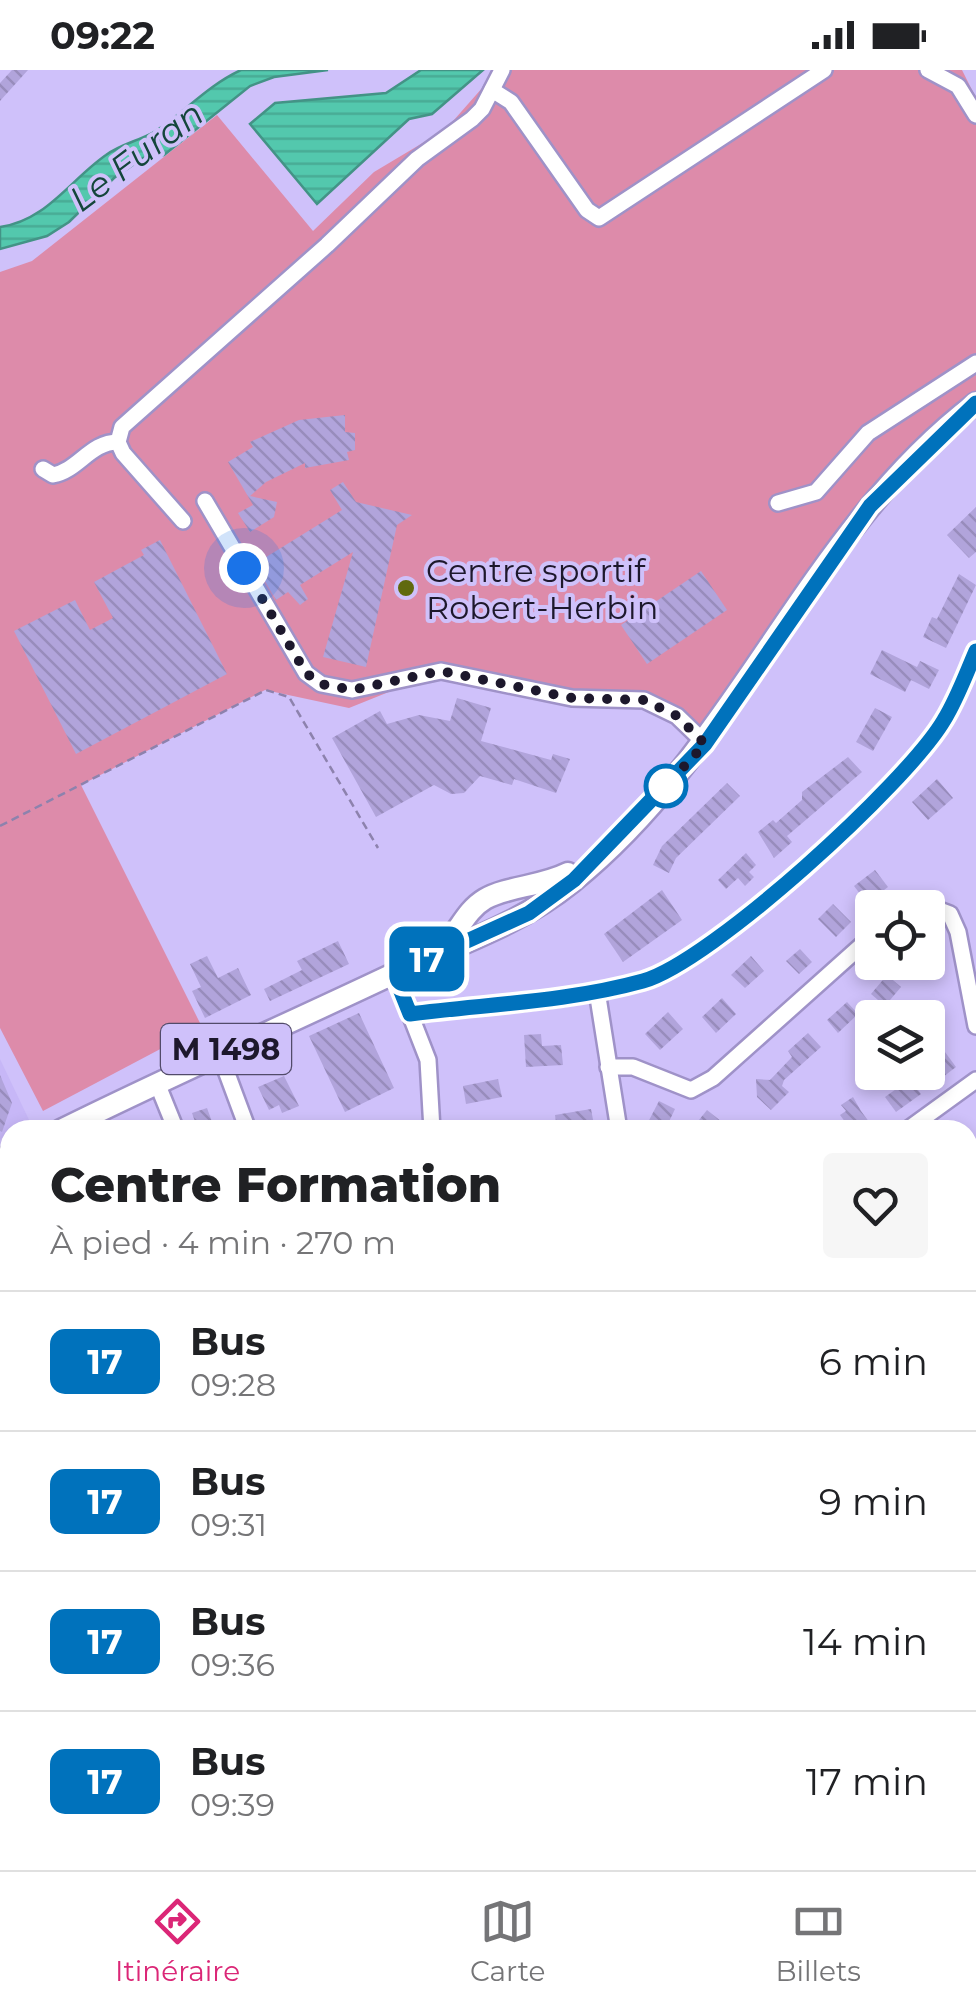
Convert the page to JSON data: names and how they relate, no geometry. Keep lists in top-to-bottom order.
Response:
{
  "streets": {
    "main road": ["M 1498"]
  },
  "water": ["Le Furan"],
  "places": ["Centre sportif Robert-Herbin"],
  "lines": ["bus line 17"],
  "page": {
    "status": "09:22",
    "on_map": "17",
    "heading": ["Centre Formation", "À pied · 4 min · 270 m"],
    "list": [
      {
        "mark": "17",
        "name": "Bus",
        "note": "09:28",
        "value": "6 min"
      },
      {
        "mark": "17",
        "name": "Bus",
        "note": "09:31",
        "value": "9 min"
      },
      {
        "mark": "17",
        "name": "Bus",
        "note": "09:36",
        "value": "14 min"
      },
      {
        "mark": "17",
        "name": "Bus",
        "note": "09:39",
        "value": "17 min"
      }
    ],
    "tabs": ["Itinéraire", "Carte", "Billets"]
  }
}
